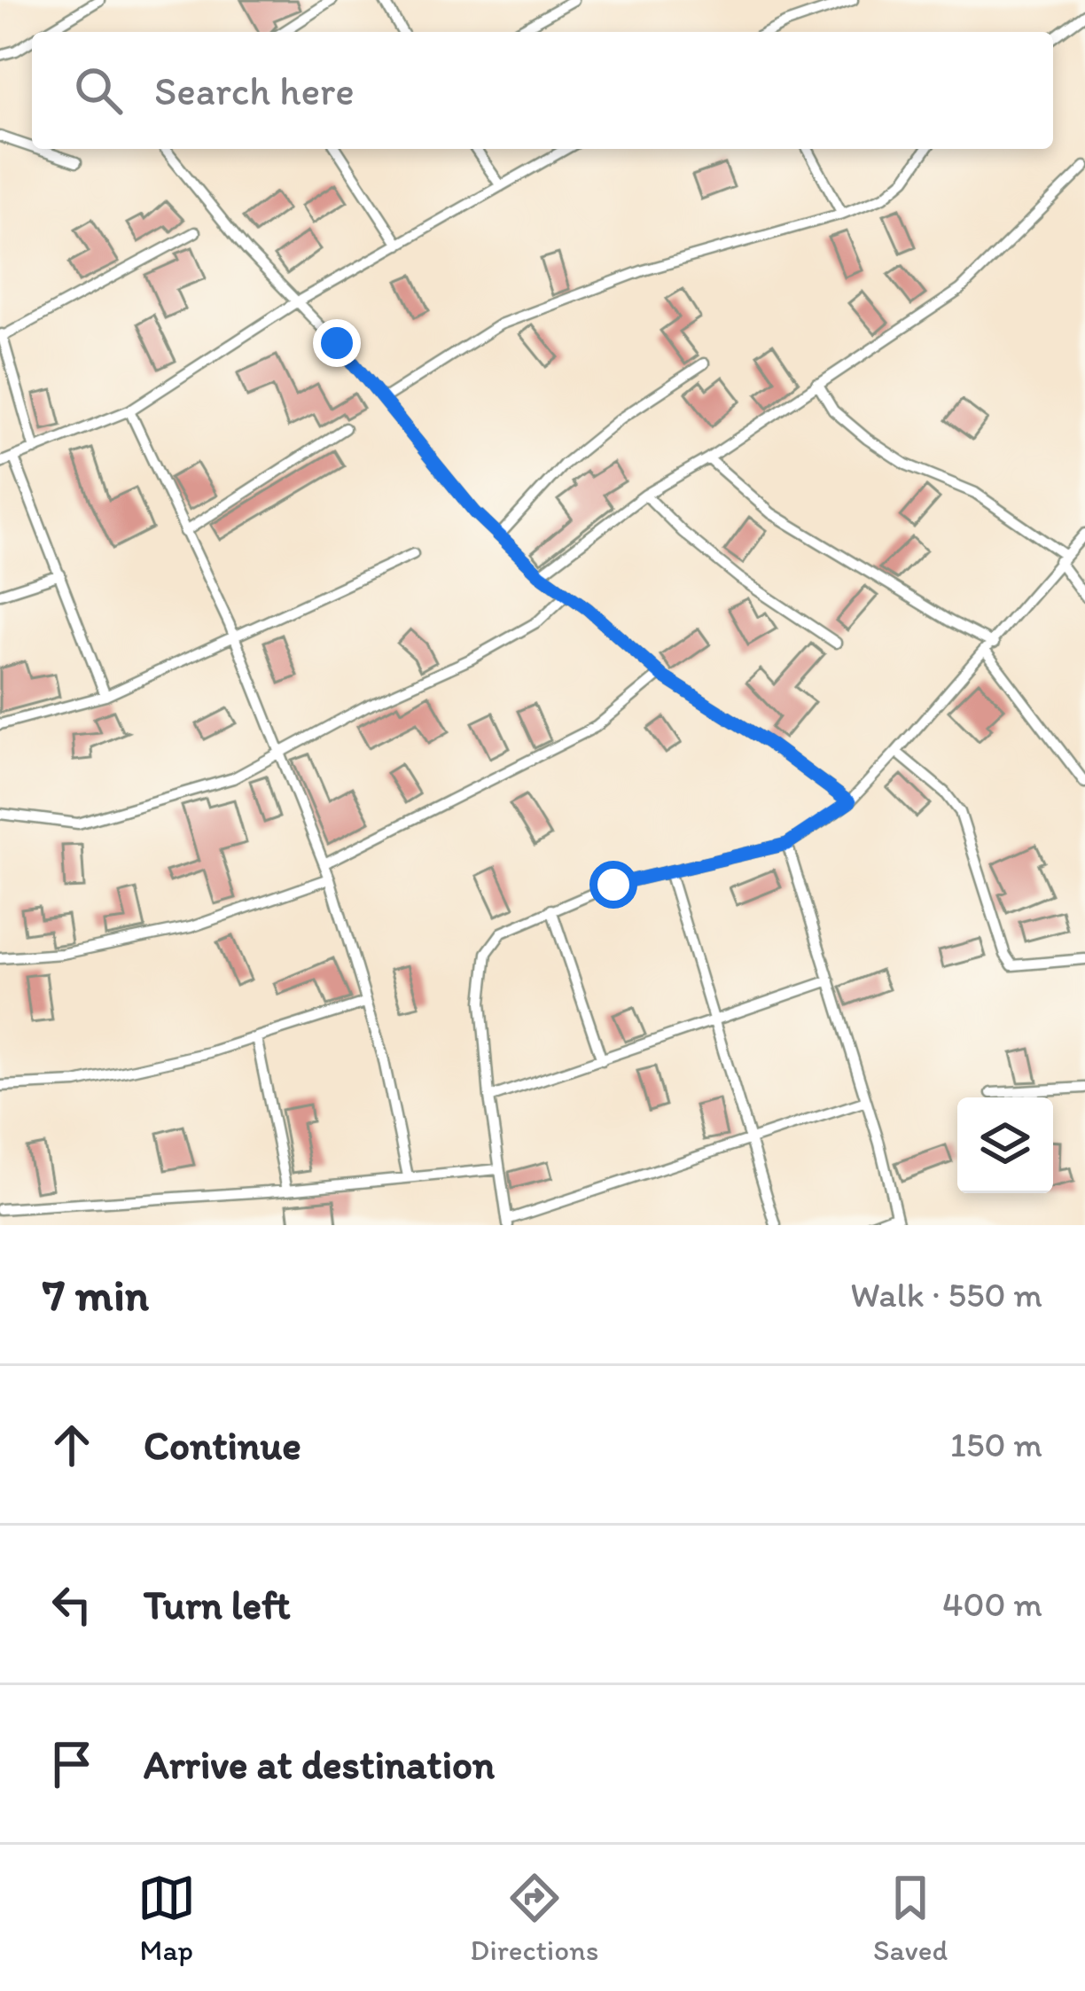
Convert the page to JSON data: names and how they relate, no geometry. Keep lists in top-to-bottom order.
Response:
{
  "page": {
    "search": "Search here",
    "heading": ["7 min", "Walk · 550 m"],
    "list": [
      ["Continue", "150 m"],
      ["Turn left", "400 m"],
      "Arrive at destination"
    ],
    "nav": ["Map", "Directions", "Saved"]
  }
}
